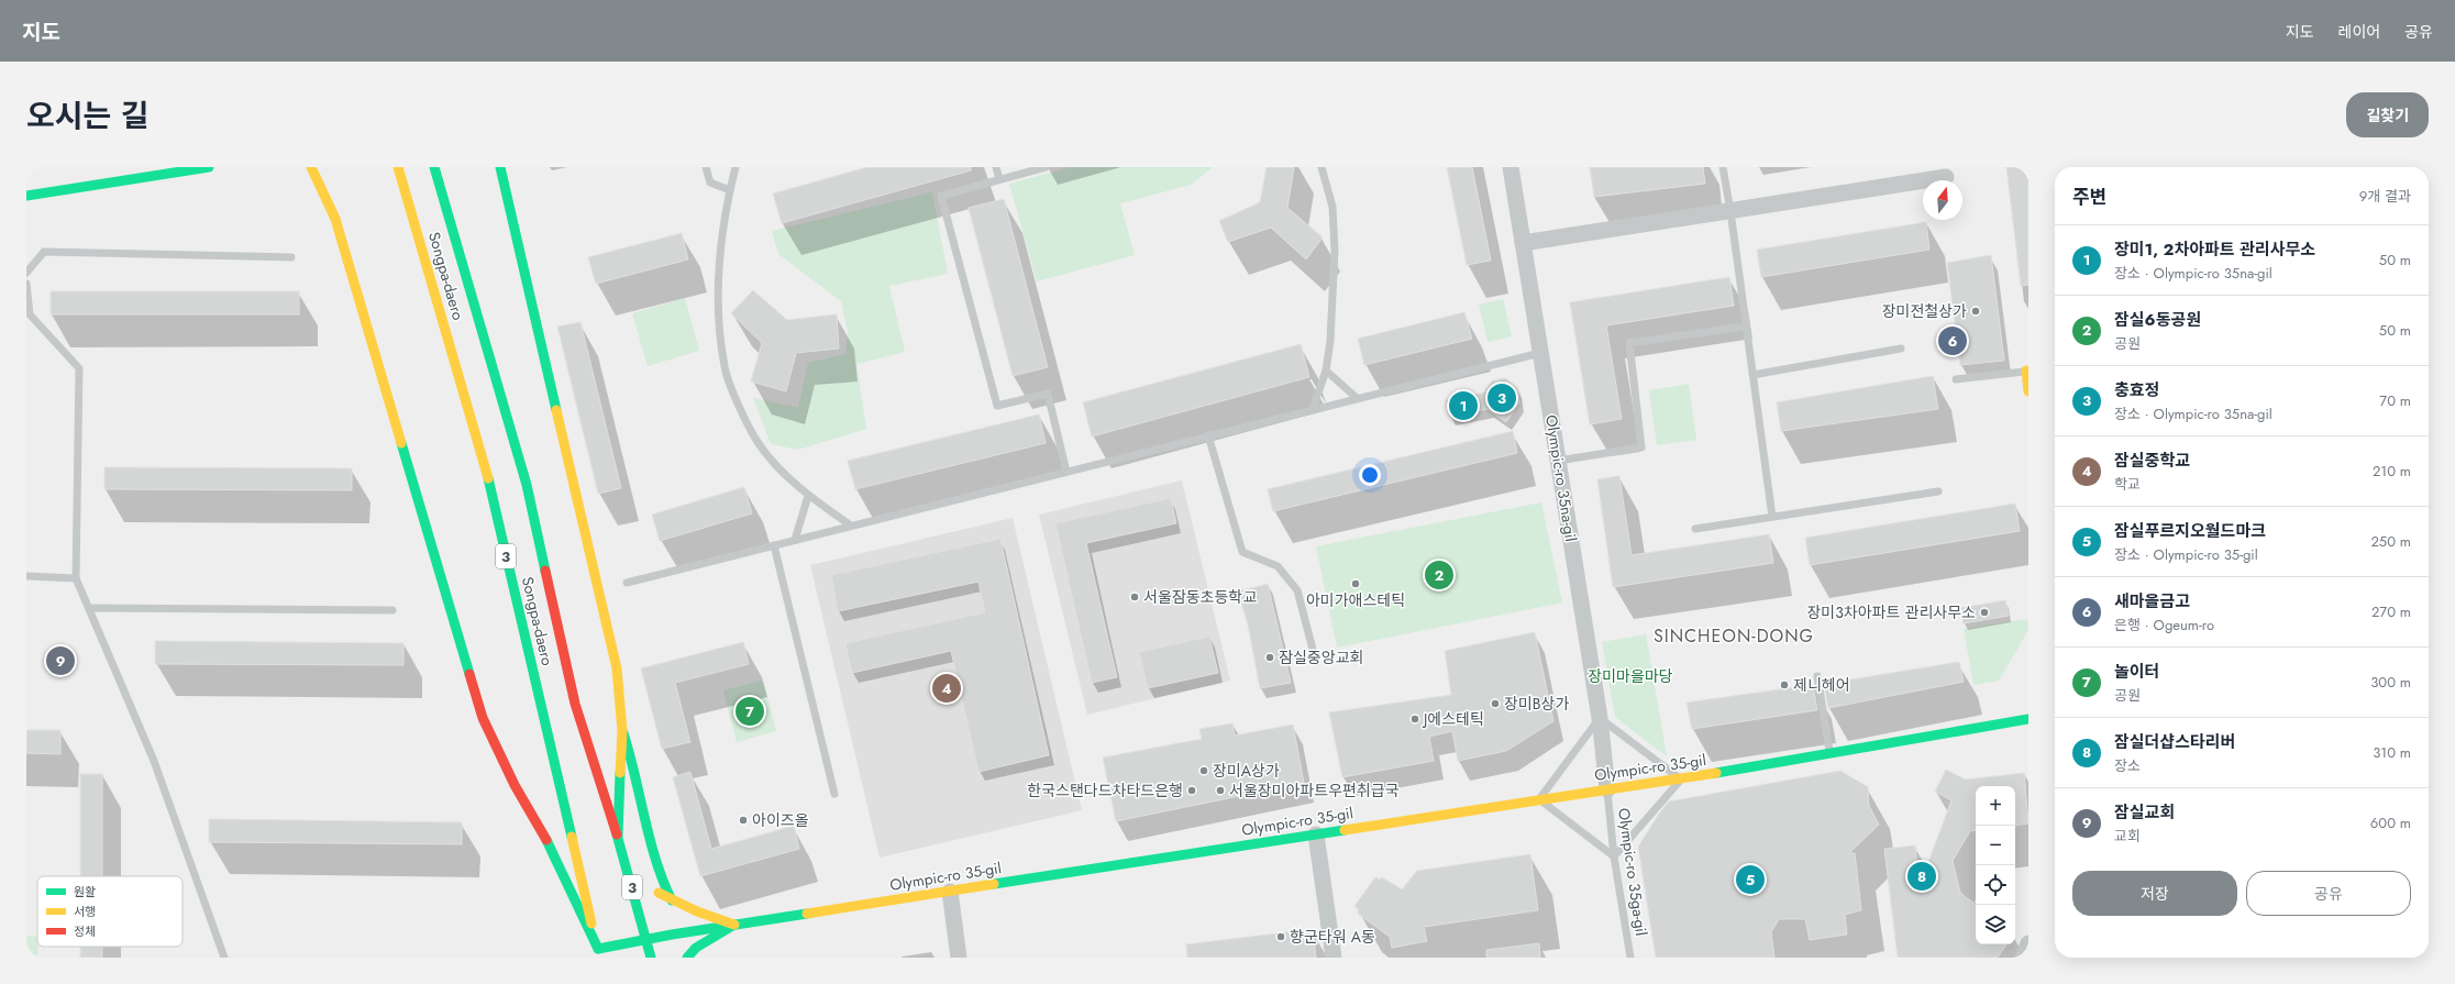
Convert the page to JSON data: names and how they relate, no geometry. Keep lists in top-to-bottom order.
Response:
{
  "streets": {
    "main road": ["Songpa-daero", "3", "Olympic-ro 35-gil"],
    "street": ["Olympic-ro 35na-gil"],
    "lane": ["Olympic-ro 35ga-gil"]
  },
  "crossings": [
    ["Songpa-daero", "3"],
    ["Songpa-daero", "Olympic-ro 35-gil"],
    ["Olympic-ro 35na-gil", "Olympic-ro 35-gil"],
    ["Olympic-ro 35na-gil", "Olympic-ro 35ga-gil"],
    ["3", "Olympic-ro 35-gil"],
    ["Olympic-ro 35-gil", "Olympic-ro 35ga-gil"]
  ],
  "districts": ["SINCHEON-DONG"],
  "parks": ["장미마을마당"],
  "places": [
    "장미전철상가",
    "아미가애스테틱",
    "서울잠동초등학교",
    "장미3차아파트 관리사무소",
    "잠실중앙교회",
    "제니헤어",
    "장미B상가",
    "J에스테틱",
    "장미A상가",
    "한국스탠다드차타드은행",
    "서울장미아파트우편취급국",
    "아이즈올",
    "향군타워 A동"
  ],
  "legend": ["원활", "서행", "정체"],
  "north": "top",
  "page": {
    "header": "지도",
    "nav": ["지도", "레이어", "공유"],
    "title": "오시는 길",
    "buttons": [
      "길찾기",
      ["저장", "공유"]
    ],
    "heading": ["주변", "9개 결과"],
    "list": [
      {
        "mark": "1",
        "name": "장미1, 2차아파트 관리사무소",
        "note": "장소 · Olympic-ro 35na-gil",
        "value": "50 m"
      },
      {
        "mark": "2",
        "name": "잠실6동공원",
        "note": "공원",
        "value": "50 m"
      },
      {
        "mark": "3",
        "name": "충효정",
        "note": "장소 · Olympic-ro 35na-gil",
        "value": "70 m"
      },
      {
        "mark": "4",
        "name": "잠실중학교",
        "note": "학교",
        "value": "210 m"
      },
      {
        "mark": "5",
        "name": "잠실푸르지오월드마크",
        "note": "장소 · Olympic-ro 35-gil",
        "value": "250 m"
      },
      {
        "mark": "6",
        "name": "새마을금고",
        "note": "은행 · Ogeum-ro",
        "value": "270 m"
      },
      {
        "mark": "7",
        "name": "놀이터",
        "note": "공원",
        "value": "300 m"
      },
      {
        "mark": "8",
        "name": "잠실더샵스타리버",
        "note": "장소",
        "value": "310 m"
      },
      {
        "mark": "9",
        "name": "잠실교회",
        "note": "교회",
        "value": "600 m"
      }
    ],
    "pins": [
      "6",
      "3",
      "1",
      "2",
      "9",
      "4",
      "7",
      "8",
      "5"
    ],
    "map_buttons": ["+", "−"]
  }
}
